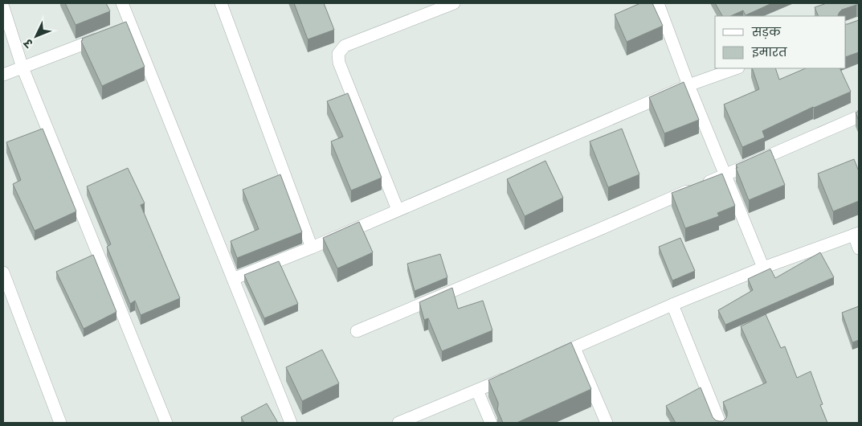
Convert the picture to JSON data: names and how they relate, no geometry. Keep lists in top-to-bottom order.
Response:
{
  "legend": ["सड़क", "इमारत"],
  "north": "bottom left"
}
